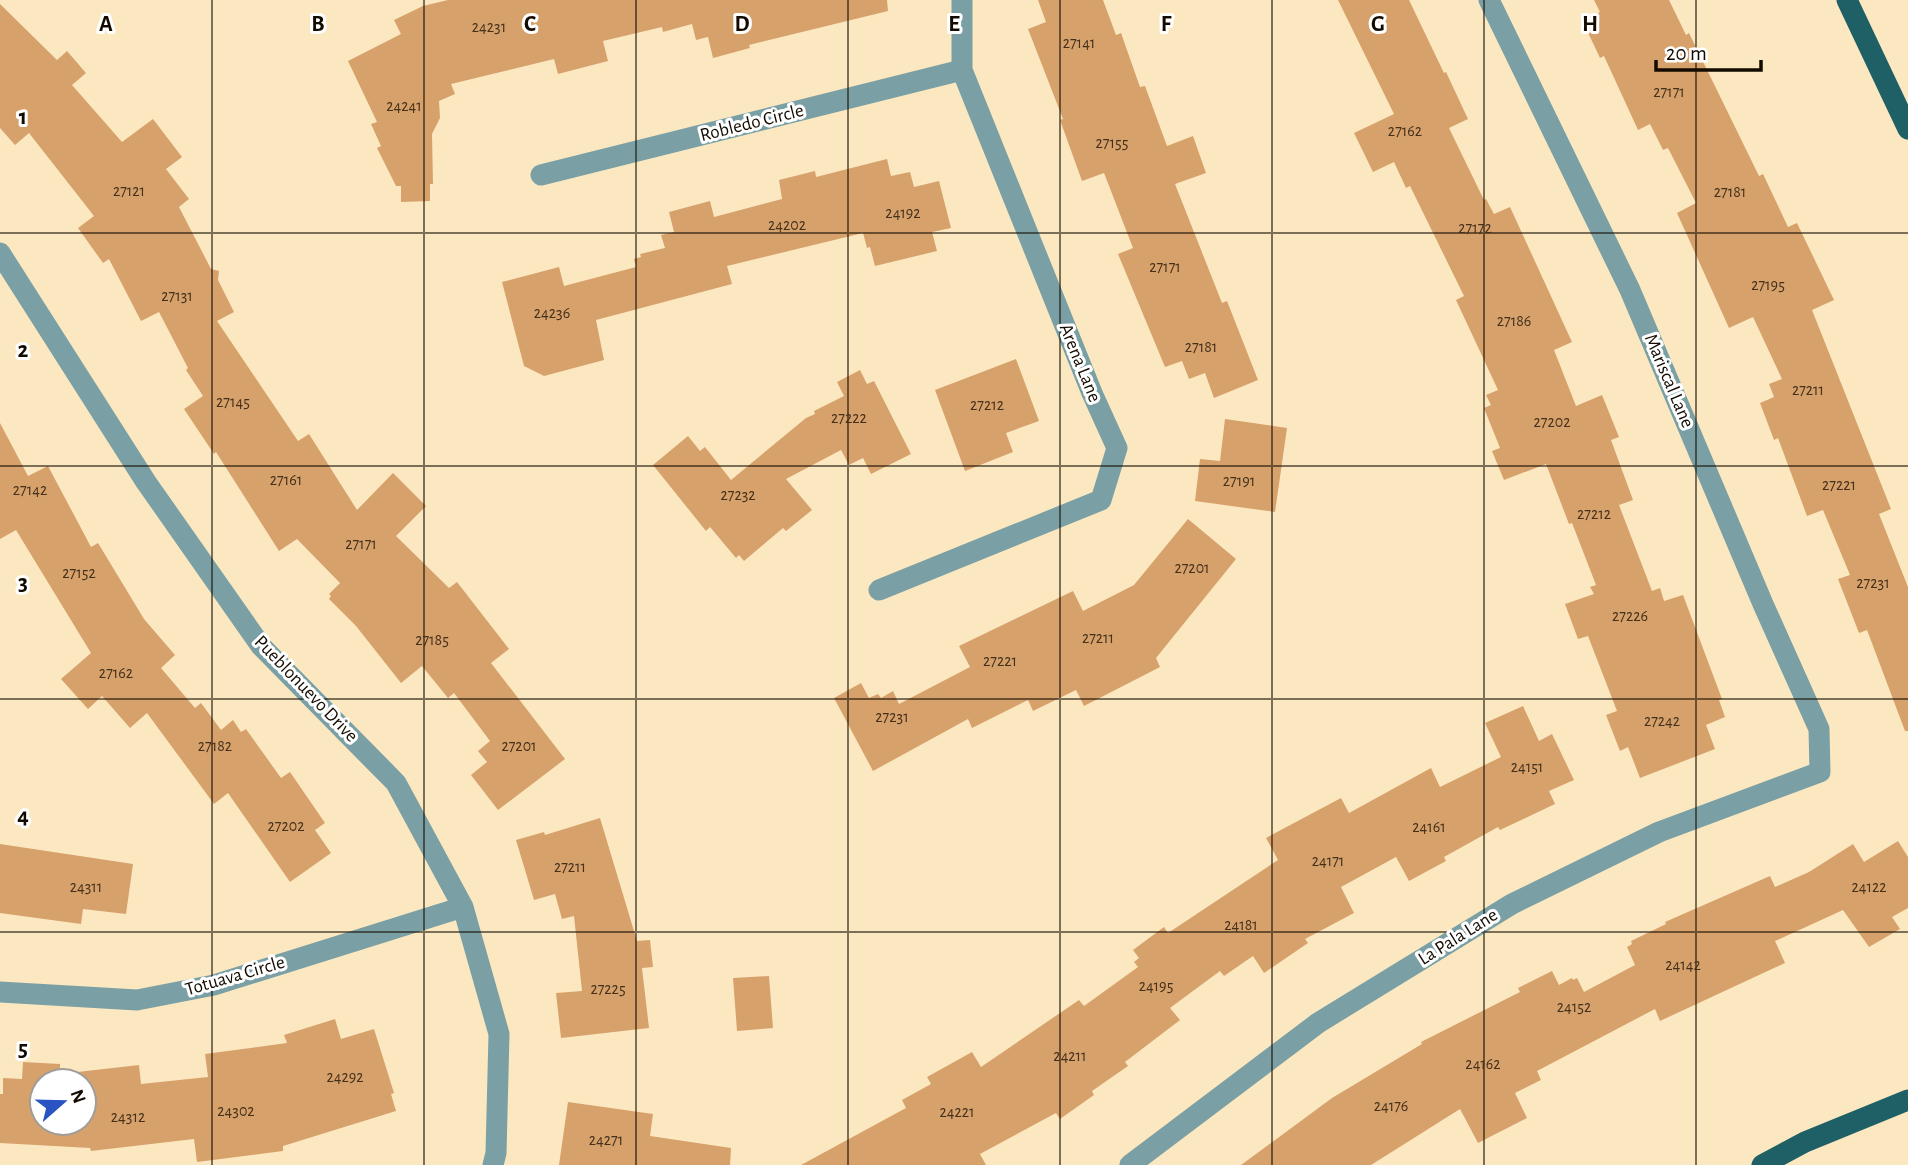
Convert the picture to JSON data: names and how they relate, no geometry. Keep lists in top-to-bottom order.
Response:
{
  "streets": {
    "street": [
      "Robledo Circle",
      "Arena Lane",
      "Mariscal Lane",
      "Pueblonuevo Drive",
      "La Pala Lane",
      "Totuava Circle"
    ]
  },
  "crossings": [
    ["Robledo Circle", "Arena Lane"],
    ["Mariscal Lane", "La Pala Lane"],
    ["Pueblonuevo Drive", "Totuava Circle"]
  ],
  "house_numbers": [
    "24231",
    "27141",
    "27171",
    "24241",
    "27162",
    "27155",
    "27121",
    "27181",
    "24192",
    "24202",
    "27172",
    "27171",
    "27195",
    "27131",
    "24236",
    "27186",
    "27181",
    "27211",
    "27145",
    "27212",
    "27222",
    "27202",
    "27161",
    "27191",
    "27221",
    "27142",
    "27232",
    "27212",
    "27171",
    "27201",
    "27152",
    "27231",
    "27226",
    "27211",
    "27185",
    "27221",
    "27162",
    "27231",
    "27242",
    "27182",
    "27201",
    "24151",
    "27202",
    "24161",
    "24171",
    "27211",
    "24311",
    "24122",
    "24181",
    "24142",
    "24195",
    "27225",
    "24152",
    "24211",
    "24162",
    "24292",
    "24176",
    "24302",
    "24221",
    "24312",
    "24271"
  ],
  "scale_bar": "20 m",
  "north": "right",
  "grid": {
    "columns": [
      "A",
      "B",
      "C",
      "D",
      "E",
      "F",
      "G",
      "H"
    ],
    "rows": [
      "1",
      "2",
      "3",
      "4",
      "5"
    ]
  }
}
